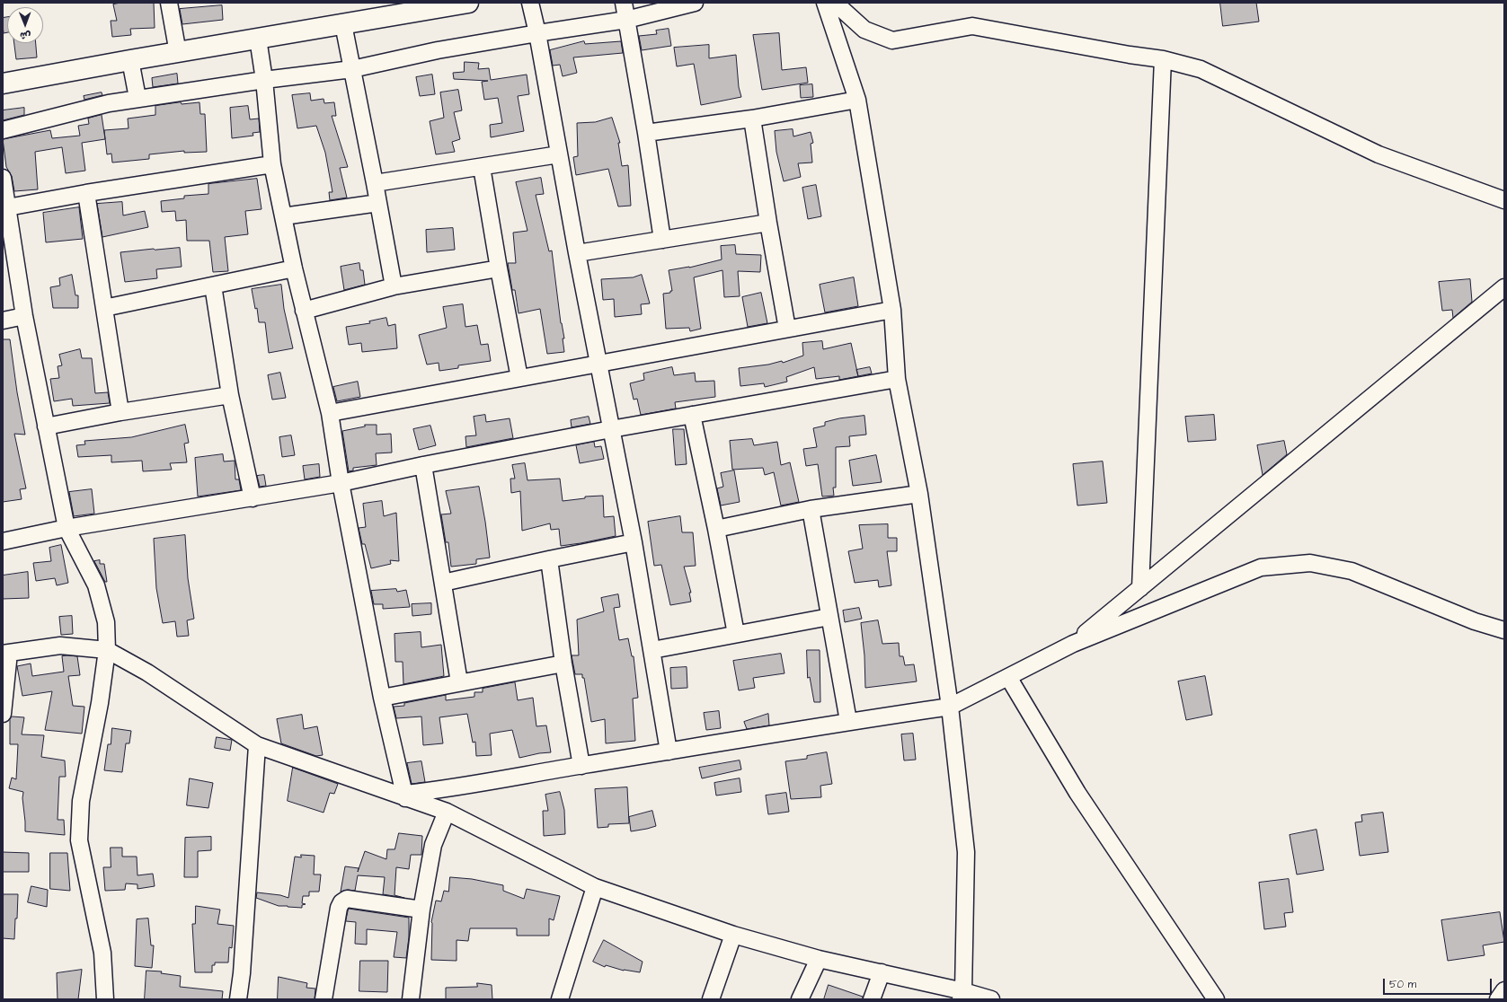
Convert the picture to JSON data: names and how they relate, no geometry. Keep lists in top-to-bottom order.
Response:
{
  "scale_bar": "50 m",
  "north": "bottom"
}
